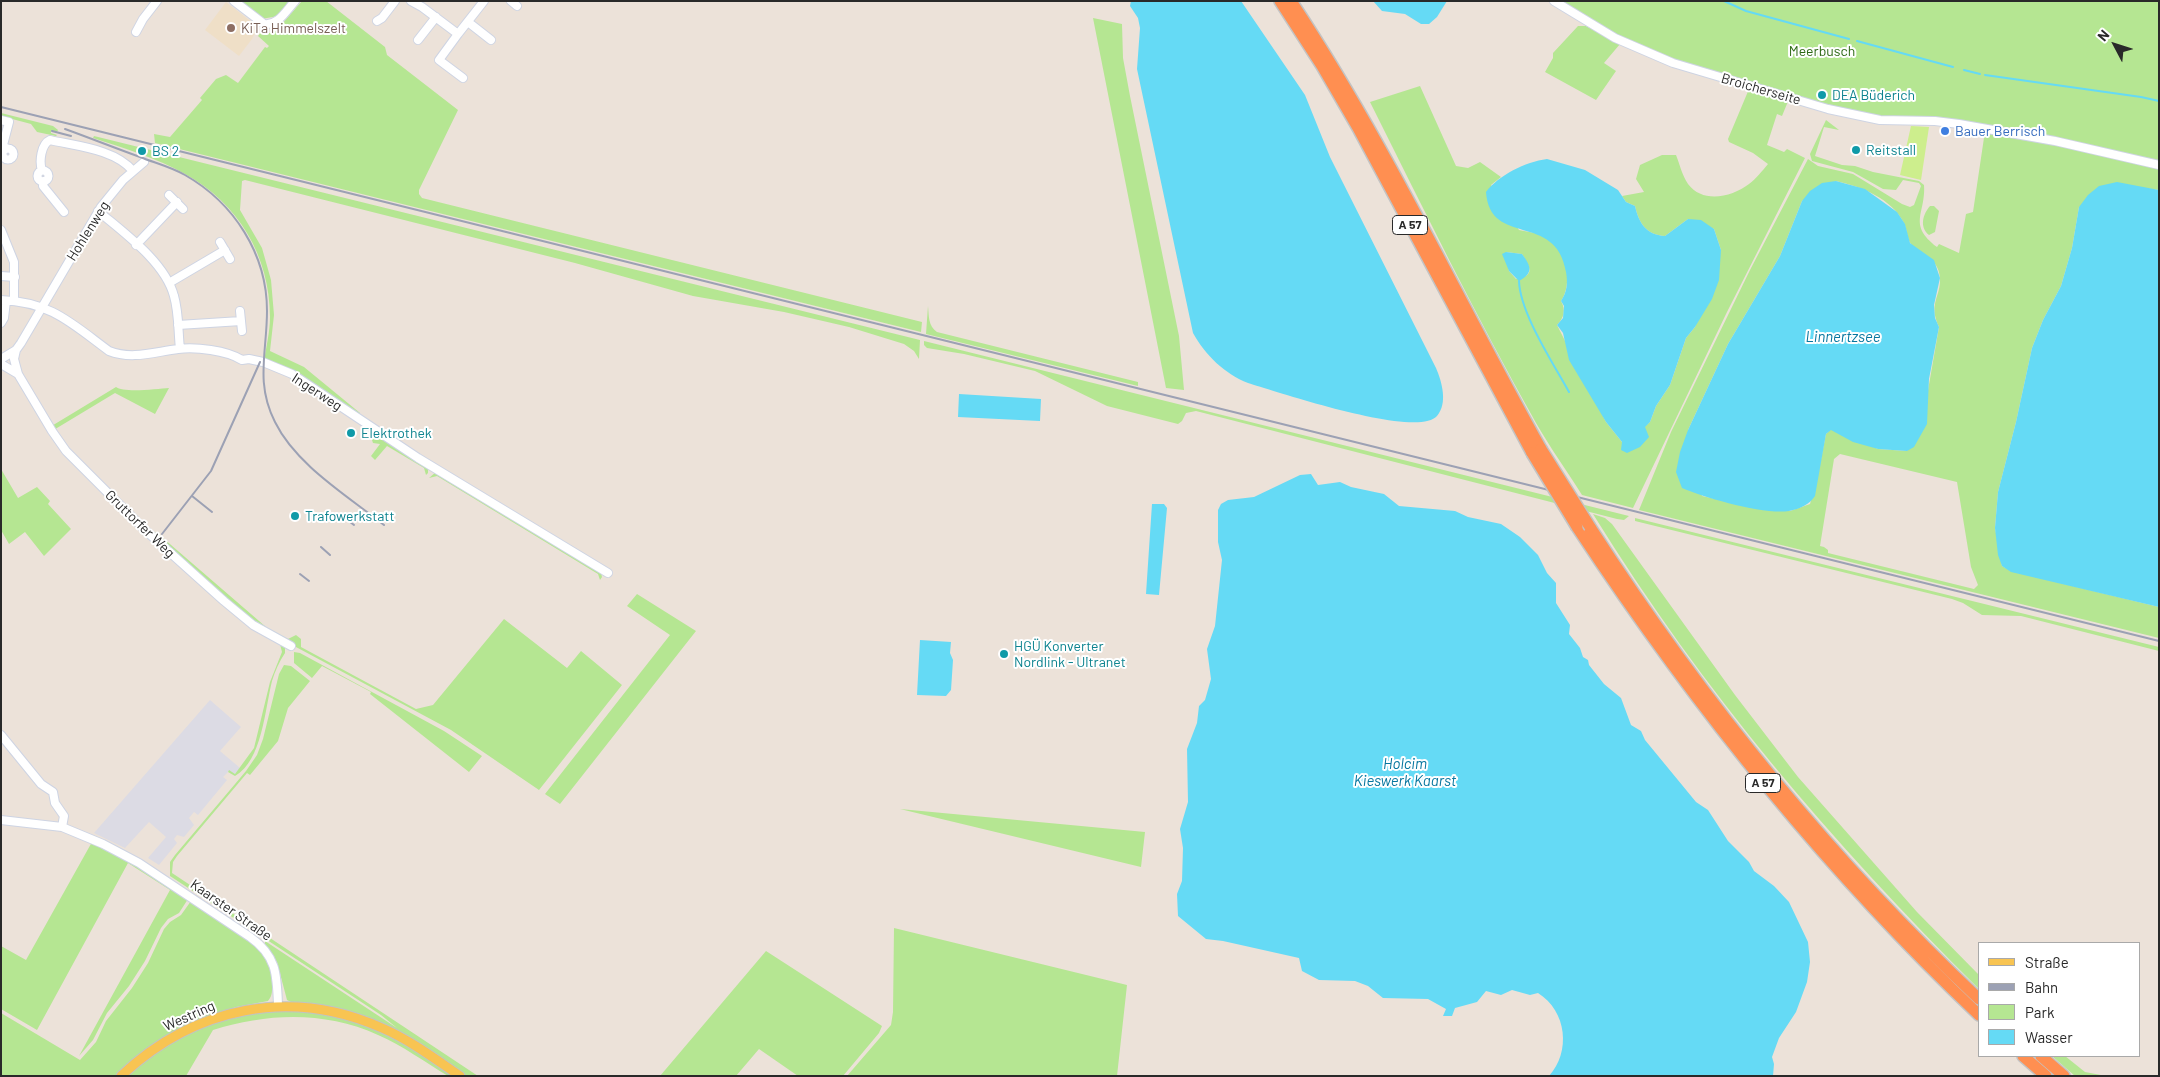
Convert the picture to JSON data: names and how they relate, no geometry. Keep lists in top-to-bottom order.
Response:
{
  "streets": {
    "highway": ["A 57"],
    "main road": ["Westring"],
    "street": [
      "Broicherseite",
      "Hohlenweg",
      "Ingerweg",
      "Gruttorfer Weg",
      "Kaarster Straße"
    ]
  },
  "crossings": [
    ["Hohlenweg", "Ingerweg"],
    ["Hohlenweg", "Gruttorfer Weg"],
    ["Kaarster Straße", "Westring"]
  ],
  "water": ["Linnertzsee", "Holcim Kieswerk Kaarst"],
  "parks": ["Meerbusch"],
  "places": [
    "KiTa Himmelszelt",
    "DEA Büderich",
    "Bauer Berrisch",
    "Reitstall",
    "BS 2",
    "Elektrothek",
    "Trafowerkstatt",
    "HGÜ Konverter Nordlink - Ultranet"
  ],
  "legend": [
    "Straße",
    "Bahn",
    "Park",
    "Wasser"
  ],
  "north": "top left"
}
